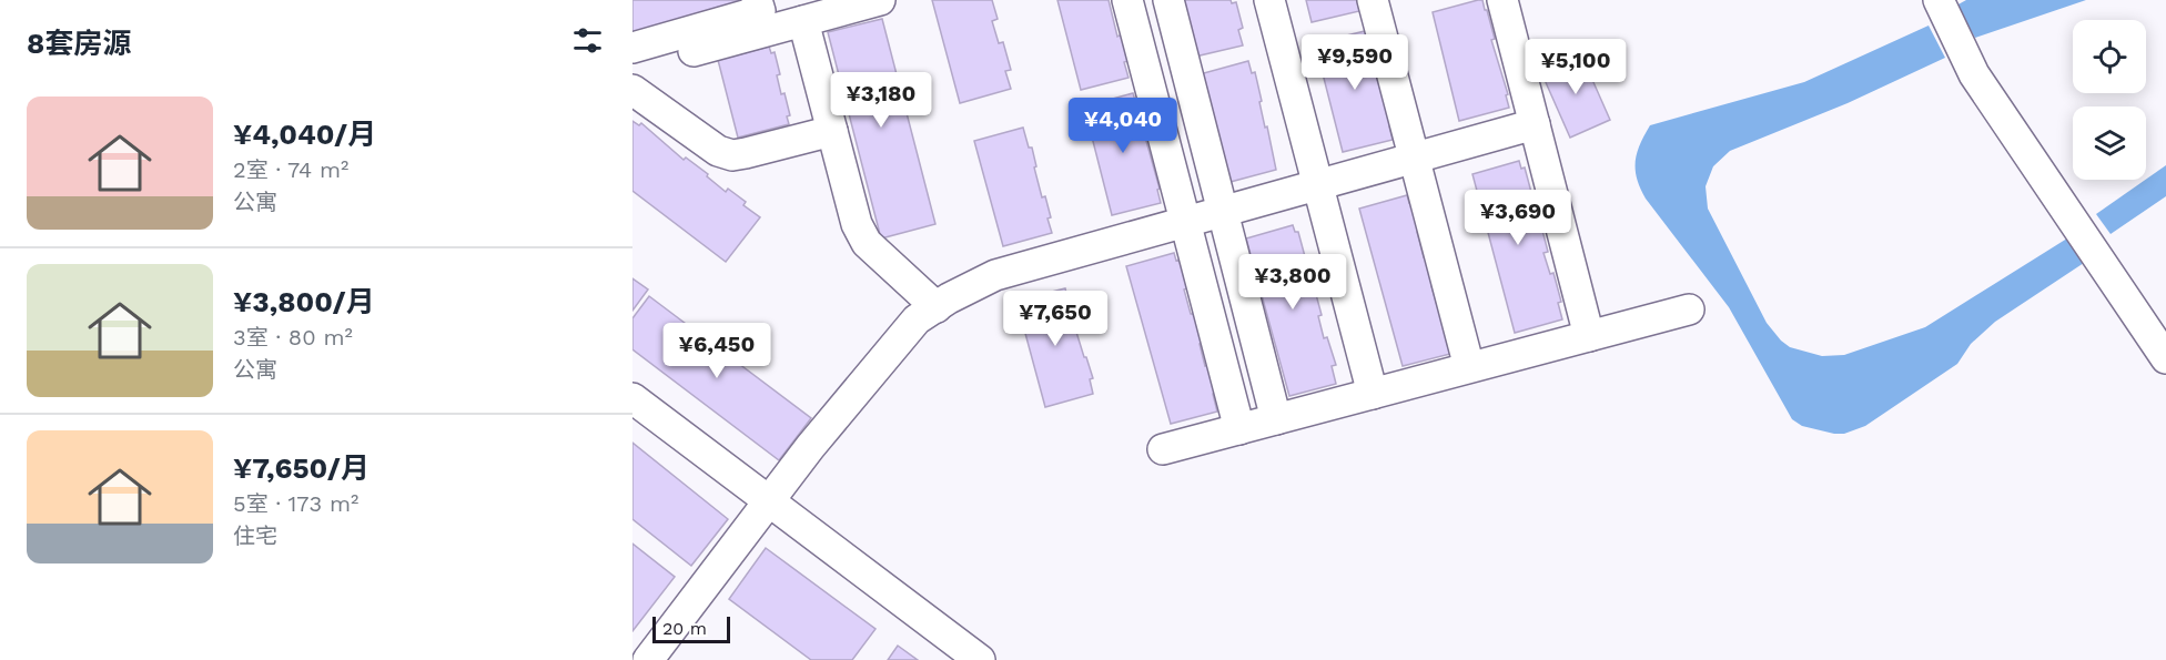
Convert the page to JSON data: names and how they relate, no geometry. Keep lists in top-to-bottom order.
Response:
{
  "scale_bar": "20 m",
  "page": {
    "heading": "8套房源",
    "price": [
      "¥9,590",
      "¥5,100",
      "¥3,180",
      "¥4,040",
      "¥3,690",
      "¥3,800",
      "¥7,650",
      "¥6,450"
    ],
    "list": [
      {
        "name": "¥4,040/月",
        "note": "2室 · 74 m² · 公寓"
      },
      {
        "name": "¥3,800/月",
        "note": "3室 · 80 m² · 公寓"
      },
      {
        "name": "¥7,650/月",
        "note": "5室 · 173 m² · 住宅"
      }
    ],
    "scale": "20 m"
  }
}
